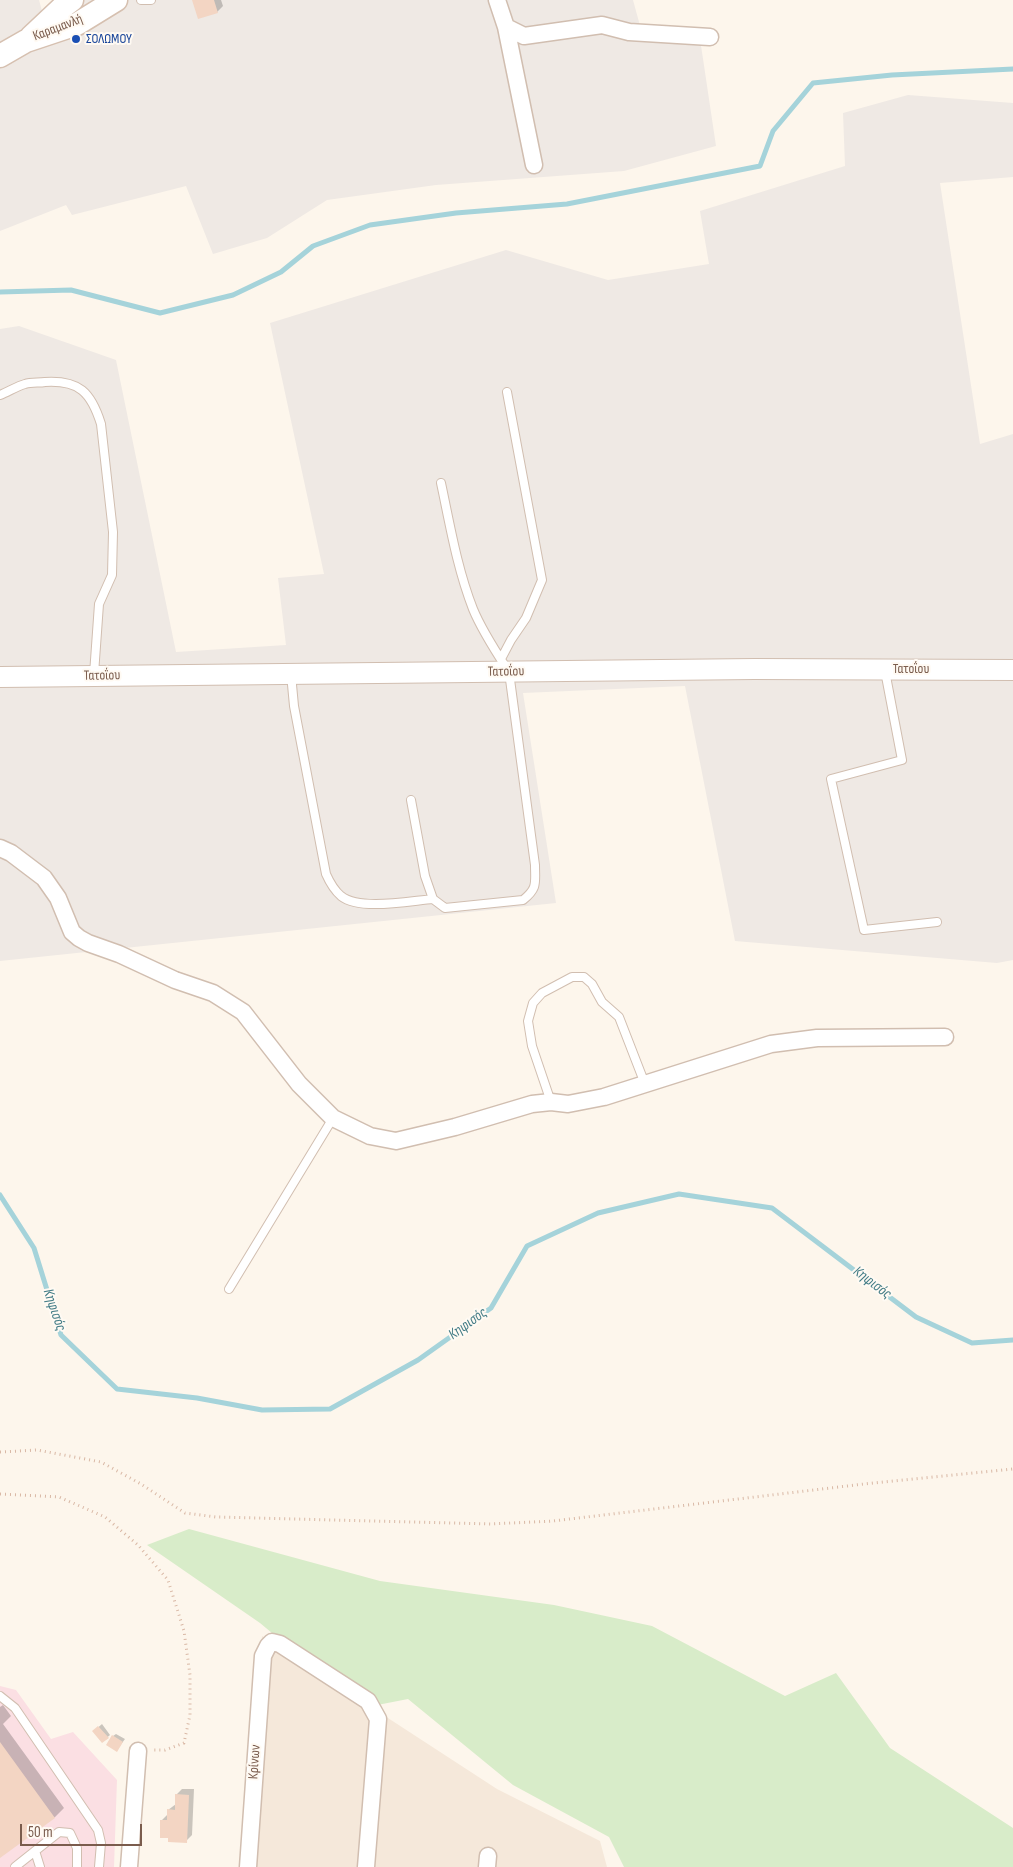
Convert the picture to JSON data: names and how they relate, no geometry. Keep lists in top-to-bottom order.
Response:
{
  "streets": {
    "main road": ["Καραμανλή"],
    "street": ["Τατοΐου", "Κρίνων"]
  },
  "water": ["Κηφισός"],
  "places": ["ΣΟΛΩΜΟΥ"],
  "scale_bar": "50 m"
}
